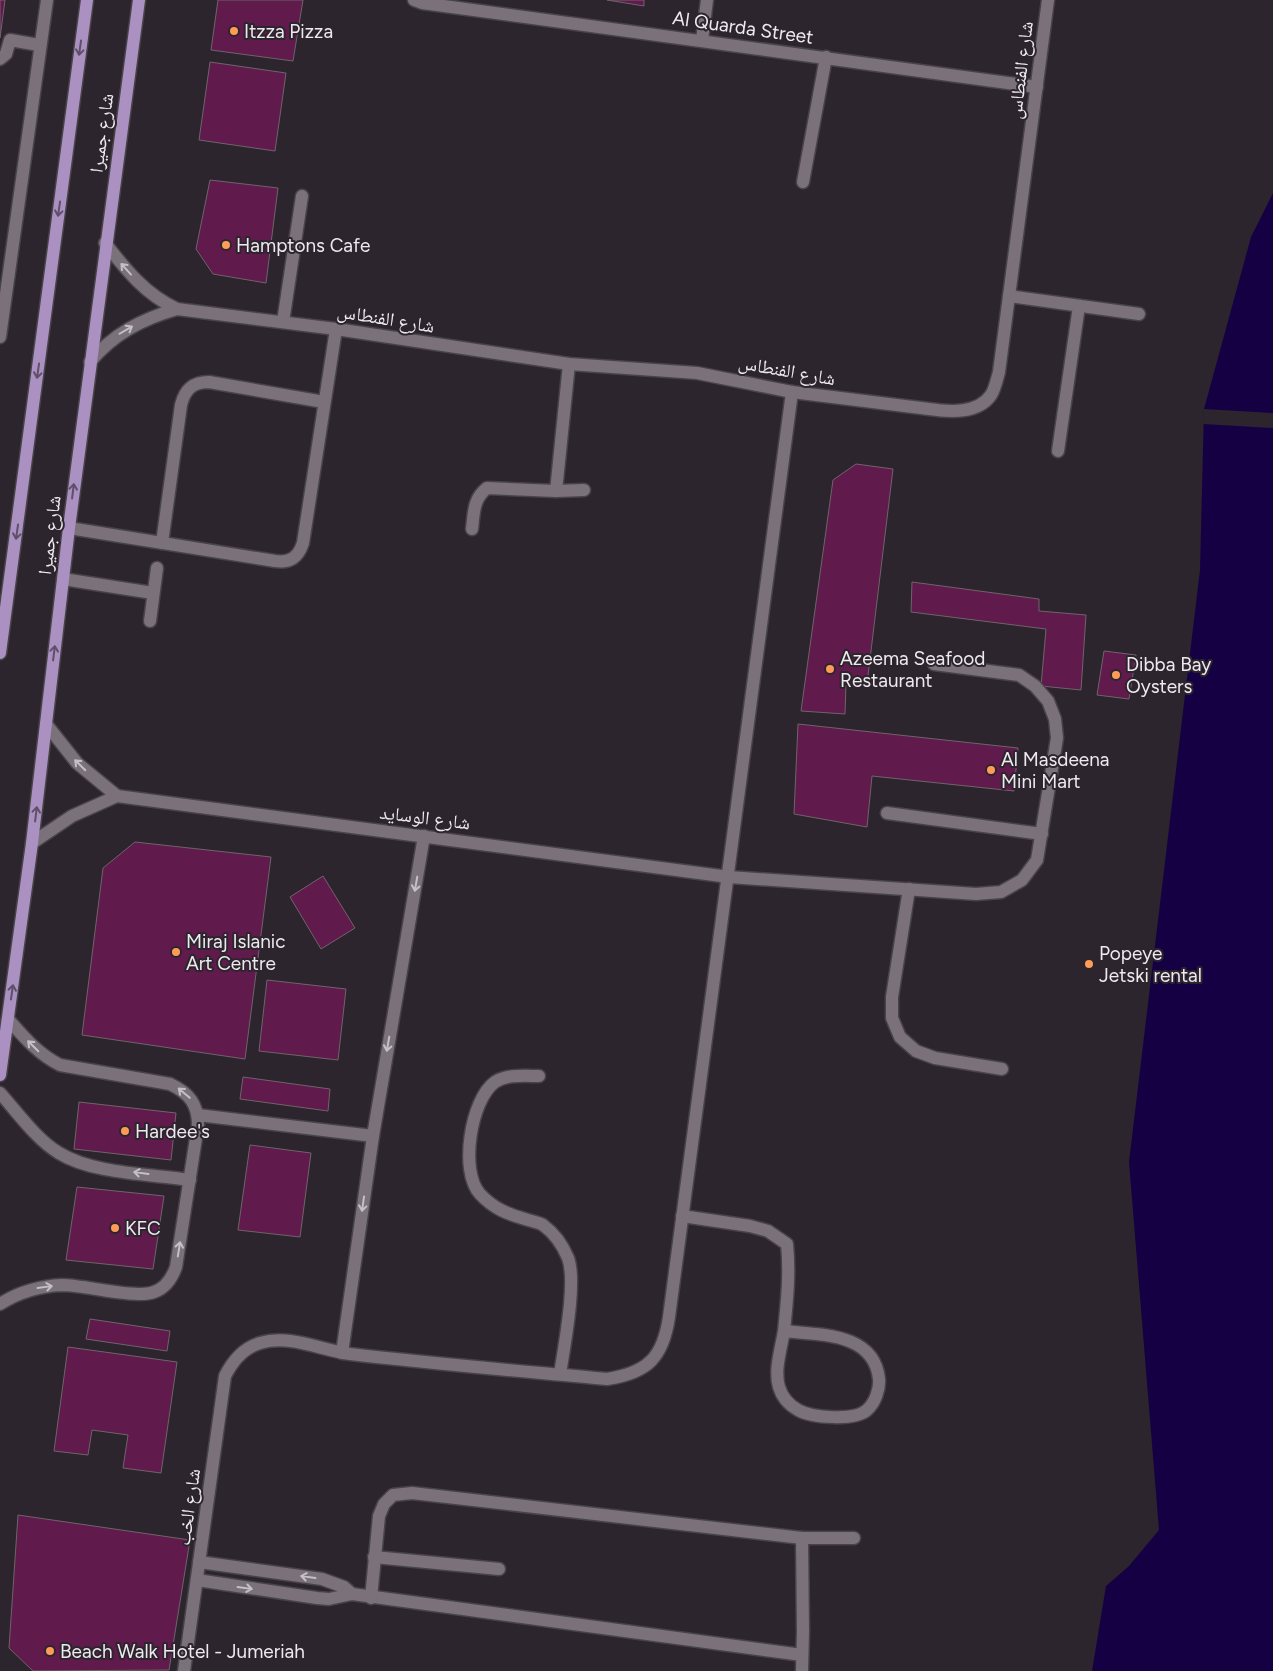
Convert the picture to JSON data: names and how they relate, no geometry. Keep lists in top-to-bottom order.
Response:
{
  "streets": {
    "main road": ["شارع جميرا"],
    "street": [
      "Al Quarda Street",
      "شارع الفنطاس",
      "شارع الوسايد",
      "شارع الخب"
    ]
  },
  "crossings": [
    ["Al Quarda Street", "شارع الفنطاس"],
    ["شارع الفنطاس", "شارع جميرا"]
  ],
  "places": [
    "Itzza Pizza",
    "Hamptons Cafe",
    "Azeema Seafood Restaurant",
    "Dibba Bay Oysters",
    "Al Masdeena Mini Mart",
    "Miraj Islanic Art Centre",
    "Popeye Jetski rental",
    "Hardee's",
    "KFC",
    "Beach Walk Hotel - Jumeriah"
  ]
}
